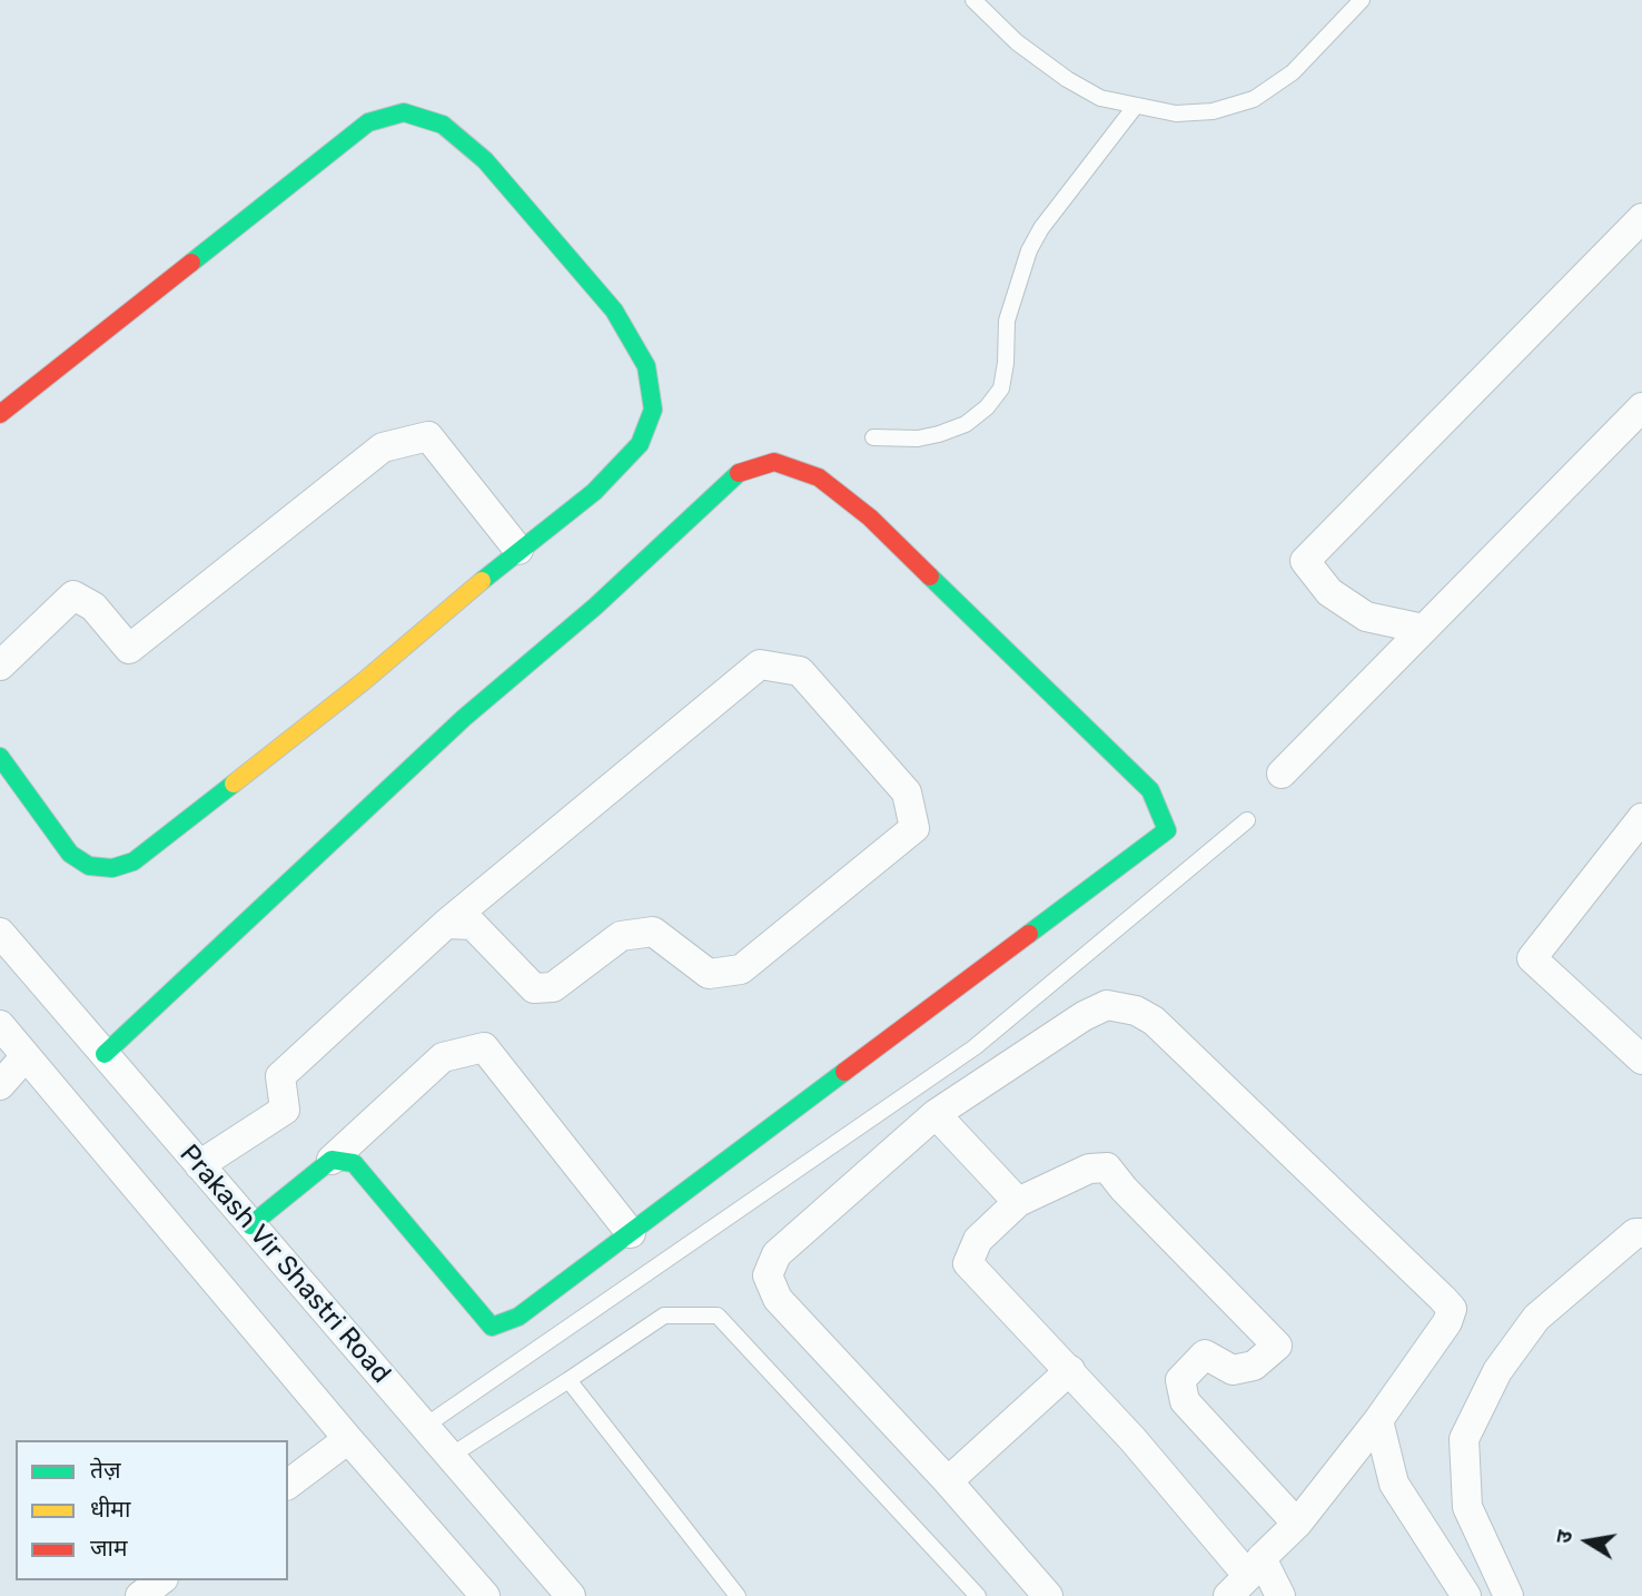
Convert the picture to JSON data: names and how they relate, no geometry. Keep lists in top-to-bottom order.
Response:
{
  "streets": {
    "street": ["Prakash Vir Shastri Road"]
  },
  "legend": ["तेज़", "धीमा", "जाम"],
  "north": "left"
}
